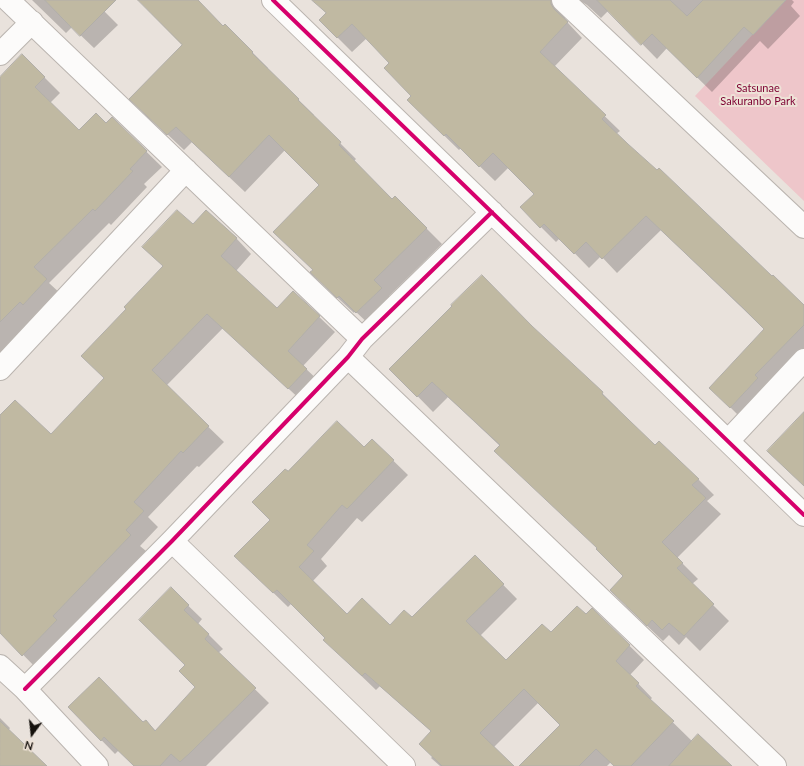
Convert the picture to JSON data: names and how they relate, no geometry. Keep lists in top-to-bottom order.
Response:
{
  "parks": ["Satsunae Sakuranbo Park"],
  "north": "bottom"
}
